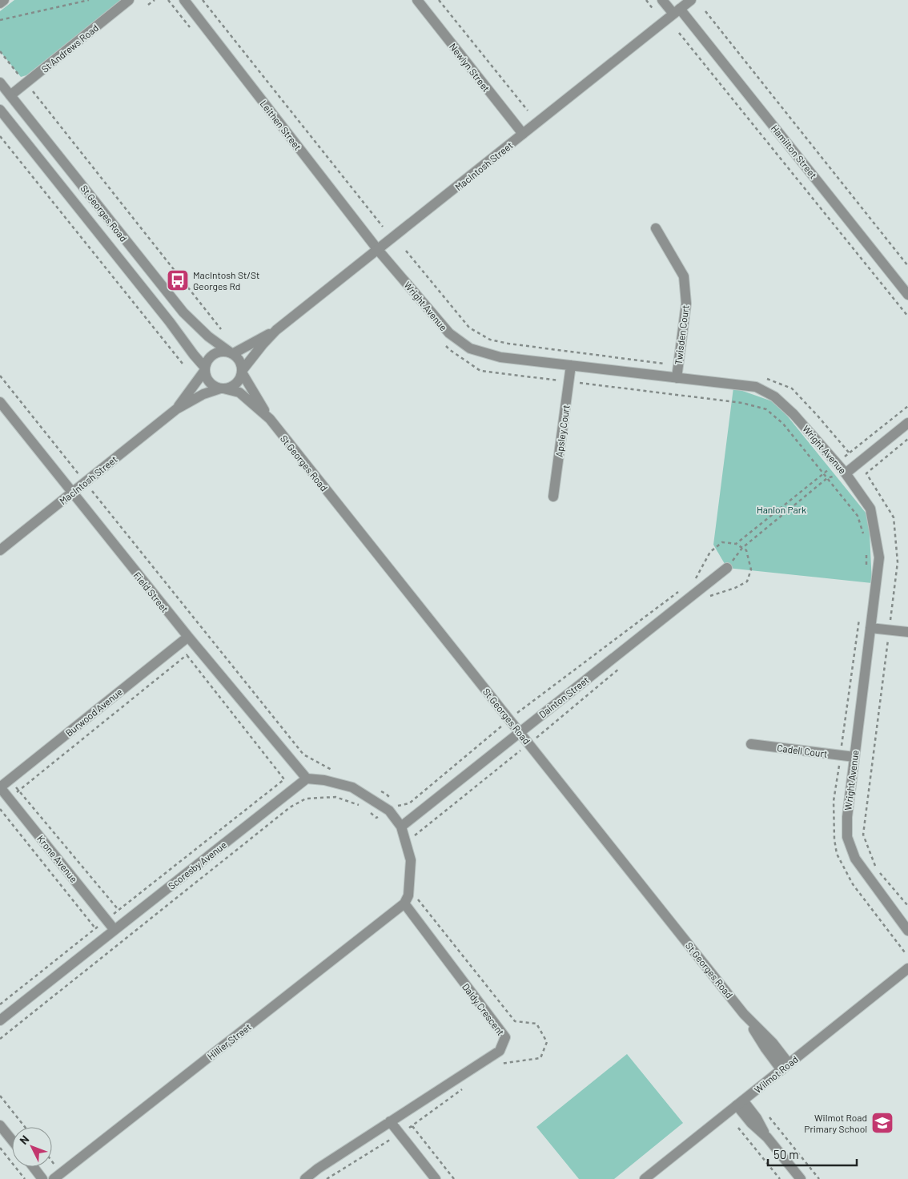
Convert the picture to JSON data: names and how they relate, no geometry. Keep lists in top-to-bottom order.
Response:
{
  "streets": {
    "street": [
      "St Andrews Road",
      "Newlyn Street",
      "Leithen Street",
      "Hamilton Street",
      "MacIntosh Street",
      "St Georges Road",
      "Wright Avenue",
      "Twisden Court",
      "Apsley Court",
      "Field Street",
      "Dainton Street",
      "Burwood Avenue",
      "Cadell Court",
      "Krone Avenue",
      "Scoresby Avenue",
      "Daldy Crescent",
      "Hillier Street",
      "Wilmot Road"
    ]
  },
  "crossings": [
    ["St Andrews Road", "St Georges Road"],
    ["Newlyn Street", "MacIntosh Street"],
    ["Leithen Street", "MacIntosh Street"],
    ["Leithen Street", "Wright Avenue"],
    ["Hamilton Street", "MacIntosh Street"],
    ["MacIntosh Street", "St Georges Road"],
    ["MacIntosh Street", "Wright Avenue"],
    ["MacIntosh Street", "Field Street"],
    ["St Georges Road", "Dainton Street"],
    ["St Georges Road", "Wilmot Road"],
    ["Wright Avenue", "Twisden Court"],
    ["Wright Avenue", "Apsley Court"],
    ["Wright Avenue", "Cadell Court"],
    ["Field Street", "Burwood Avenue"],
    ["Field Street", "Scoresby Avenue"],
    ["Burwood Avenue", "Krone Avenue"],
    ["Krone Avenue", "Scoresby Avenue"],
    ["Daldy Crescent", "Hillier Street"]
  ],
  "parks": ["Hanlon Park"],
  "places": {
    "bus stop": ["MacIntosh St/St Georges Rd"],
    "school or university": ["Wilmot Road Primary School"]
  },
  "scale_bar": "50 m",
  "north": "top left"
}
